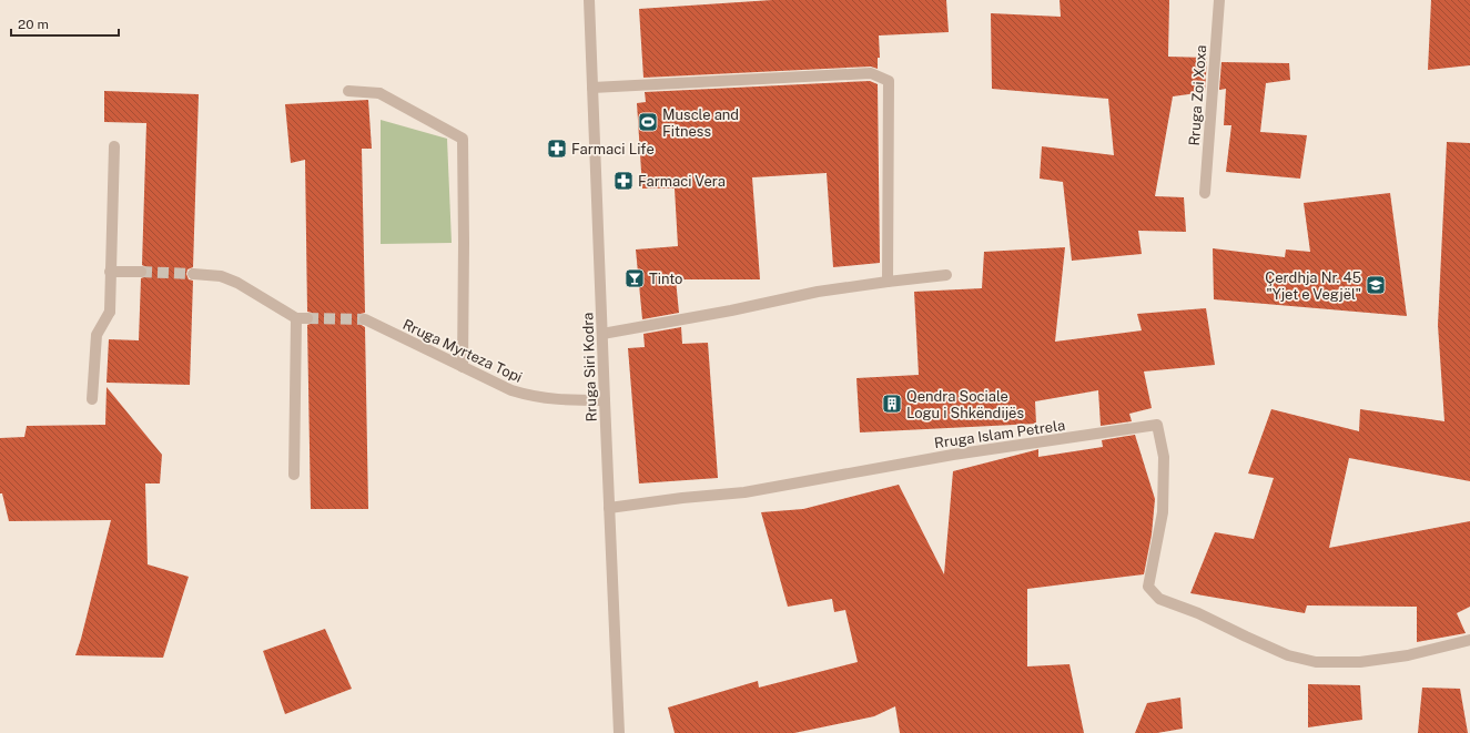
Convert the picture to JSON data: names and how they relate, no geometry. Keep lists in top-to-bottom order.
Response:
{
  "streets": {
    "street": [
      "Rruga Zoi Xoxa",
      "Rruga Myrteza Topi",
      "Rruga Siri Kodra",
      "Rruga Islam Petrela"
    ]
  },
  "crossings": [
    ["Rruga Myrteza Topi", "Rruga Siri Kodra"],
    ["Rruga Siri Kodra", "Rruga Islam Petrela"]
  ],
  "places": {
    "sports": ["Muscle and Fitness"],
    "pharmacy": ["Farmaci Life", "Farmaci Vera"],
    "bar": ["Tinto"],
    "school or university": ["Çerdhja Nr. 45 \"Yjet e Vegjël\""],
    "building": ["Qendra Sociale Logu i Shkëndijës"]
  },
  "scale_bar": "20 m"
}
